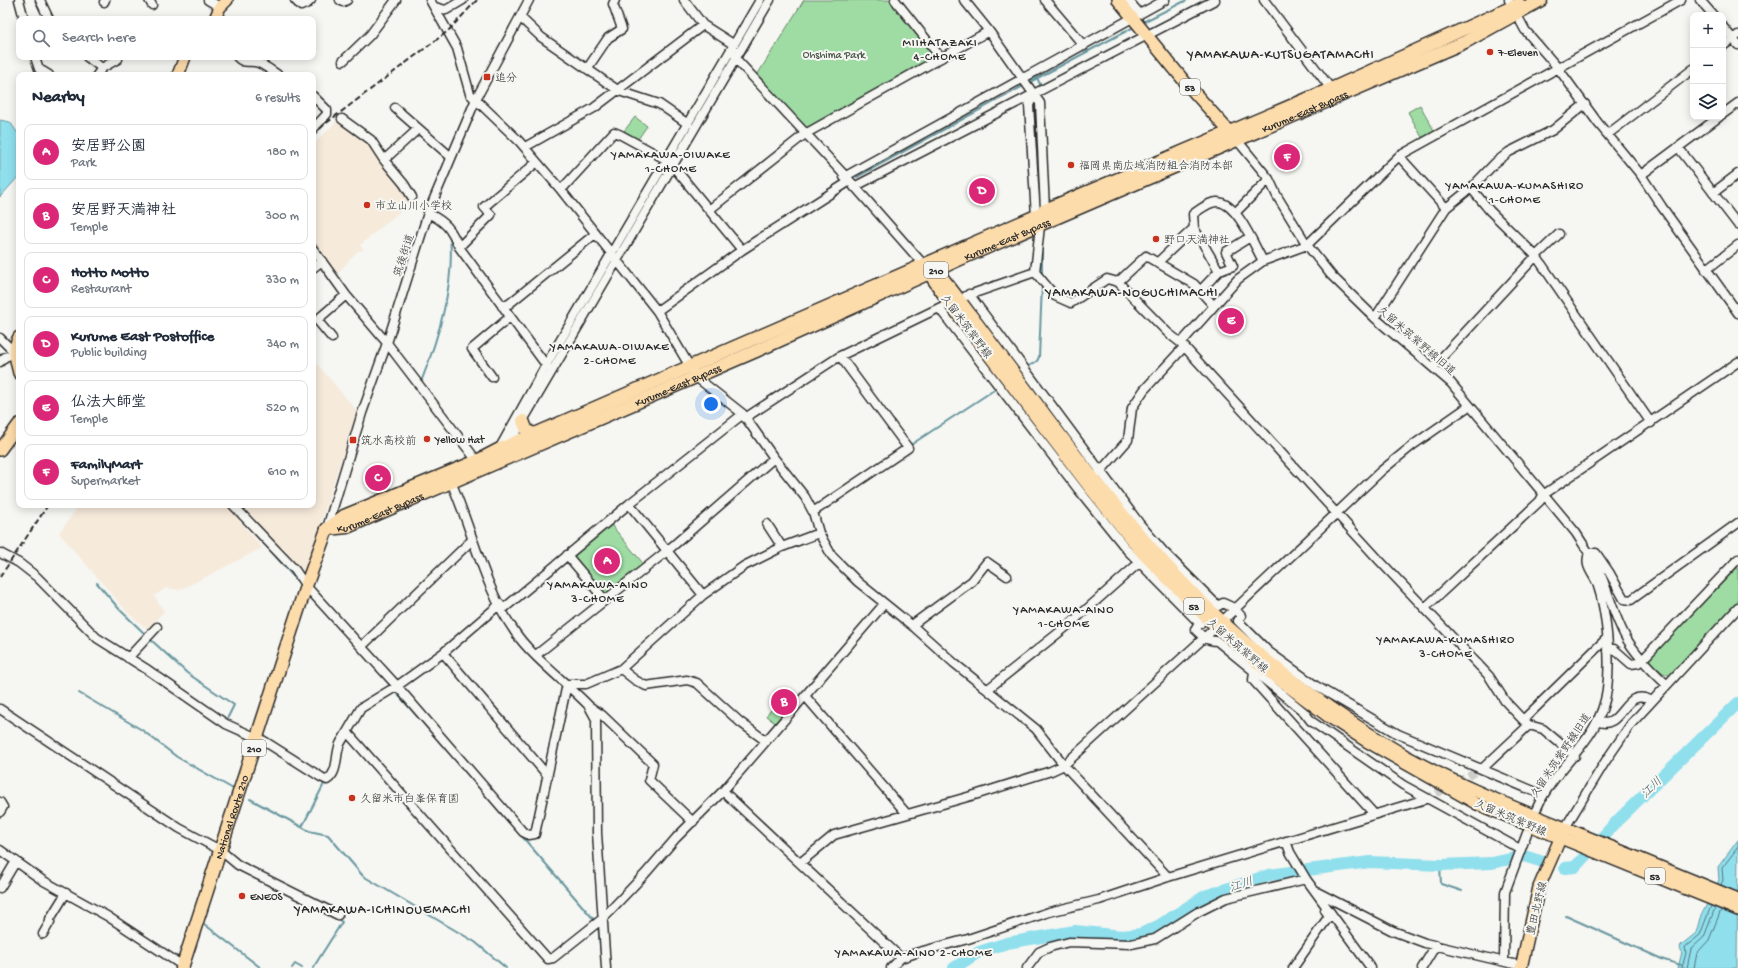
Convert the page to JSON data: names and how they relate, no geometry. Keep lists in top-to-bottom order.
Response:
{
  "streets": {
    "highway": ["Kurume-East Bypass", "210", "National Route 210"],
    "main road": ["53", "久留米筑紫野線", "豊田北野線"],
    "street": ["筑後街道", "久留米筑紫野線旧道"]
  },
  "crossings": [
    ["53", "Kurume-East Bypass"],
    ["53", "久留米筑紫野線旧道"],
    ["Kurume-East Bypass", "筑後街道"],
    ["Kurume-East Bypass", "久留米筑紫野線"],
    ["Kurume-East Bypass", "久留米筑紫野線旧道"],
    ["Kurume-East Bypass", "National Route 210"],
    ["筑後街道", "National Route 210"],
    ["久留米筑紫野線", "豊田北野線"]
  ],
  "districts": [
    "MIIHATAZAKI 4-CHOME",
    "YAMAKAWA-KUTSUGATAMACHI",
    "YAMAKAWA-OIWAKE 1-CHOME",
    "YAMAKAWA-KUMASHIRO 1-CHOME",
    "YAMAKAWA-NOGUCHIMACHI",
    "YAMAKAWA-OIWAKE 2-CHOME",
    "YAMAKAWA-AINO 3-CHOME",
    "YAMAKAWA-AINO 1-CHOME",
    "YAMAKAWA-KUMASHIRO 3-CHOME",
    "YAMAKAWA-ICHINOUEMACHI",
    "YAMAKAWA-AINO 2-CHOME"
  ],
  "water": ["江川"],
  "parks": ["Ohshima Park"],
  "places": {
    "other": [
      "7-Eleven",
      "福岡県南広域消防組合消防本部",
      "市立山川小学校",
      "野口天満神社",
      "Yellow Hat",
      "久留米市白峯保育園",
      "ENEOS"
    ],
    "transit": ["追分", "筑水高校前"]
  },
  "page": {
    "map_buttons": ["+", "−"],
    "search": "Search here",
    "heading": ["Nearby", "6 results"],
    "list": [
      {
        "mark": "A",
        "name": "安居野公園",
        "note": "Park",
        "value": "180 m"
      },
      {
        "mark": "B",
        "name": "安居野天満神社",
        "note": "Temple",
        "value": "300 m"
      },
      {
        "mark": "C",
        "name": "Hotto Motto",
        "note": "Restaurant",
        "value": "330 m"
      },
      {
        "mark": "D",
        "name": "Kurume East Postoffice",
        "note": "Public building",
        "value": "340 m"
      },
      {
        "mark": "E",
        "name": "仏法大師堂",
        "note": "Temple",
        "value": "520 m"
      },
      {
        "mark": "F",
        "name": "FamilyMart",
        "note": "Supermarket",
        "value": "610 m"
      }
    ],
    "pins": [
      "F",
      "D",
      "E",
      "C",
      "A",
      "B"
    ]
  }
}
